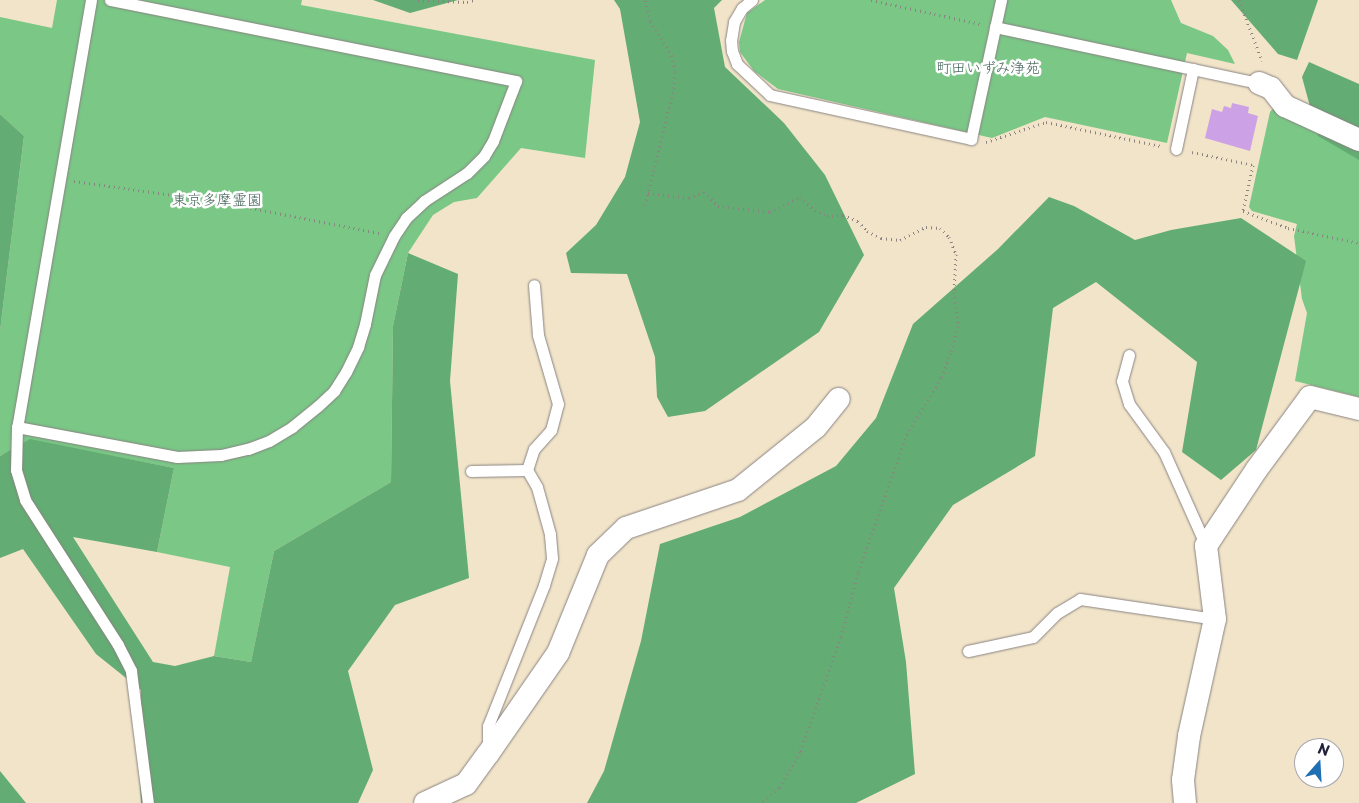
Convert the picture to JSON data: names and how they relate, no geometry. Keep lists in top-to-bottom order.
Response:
{
  "parks": ["町田いずみ浄苑", "東京多摩霊園"],
  "north": "top"
}
